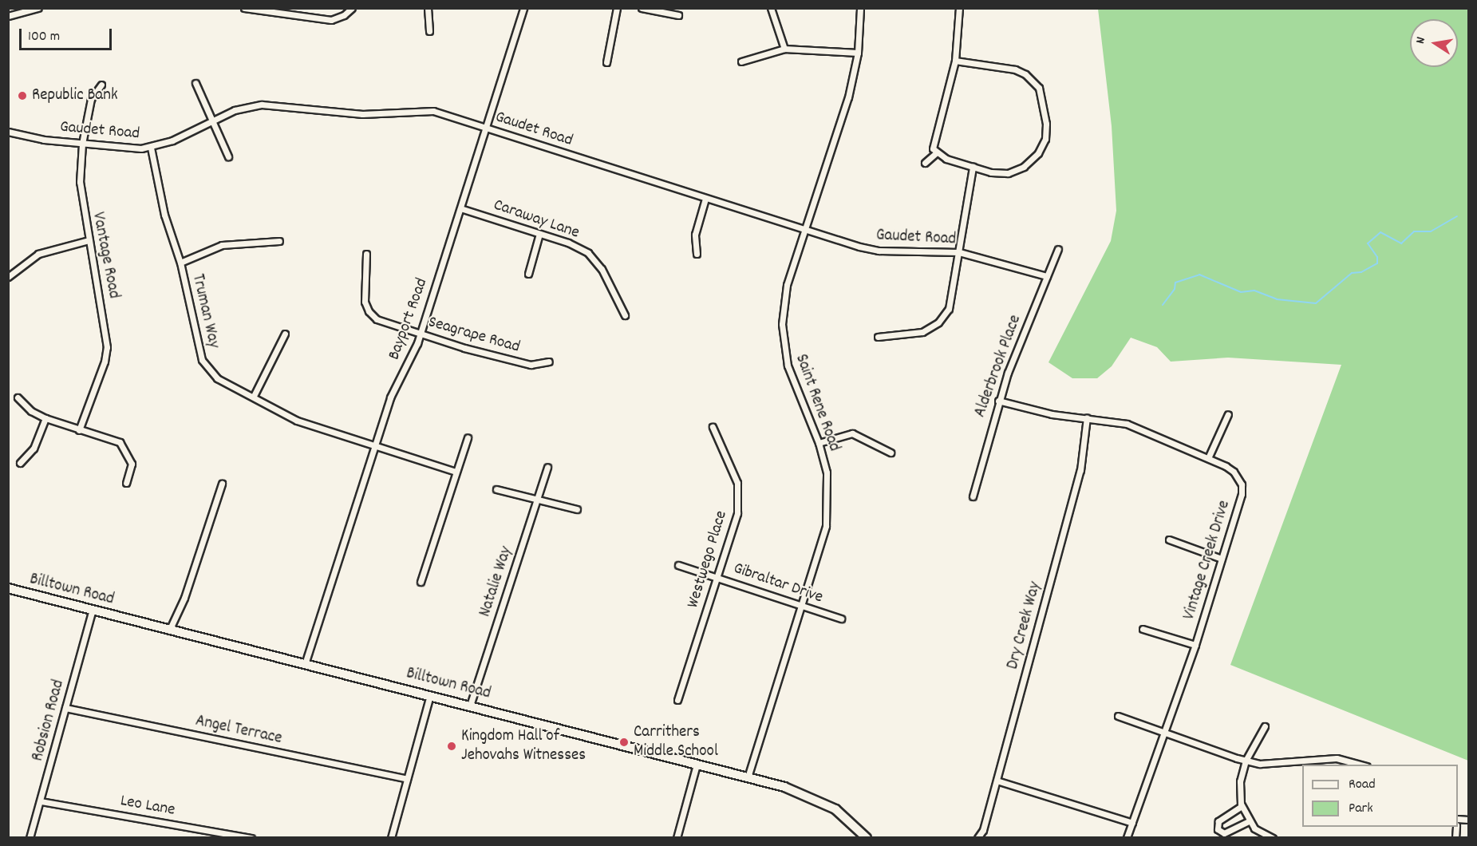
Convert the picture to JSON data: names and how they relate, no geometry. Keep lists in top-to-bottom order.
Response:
{
  "streets": {
    "main road": ["Billtown Road"],
    "street": [
      "Gaudet Road",
      "Caraway Lane",
      "Vantage Road",
      "Truman Way",
      "Bayport Road",
      "Seagrape Road",
      "Alderbrook Place",
      "Saint Rene Road",
      "Westwego Place",
      "Vintage Creek Drive",
      "Natalie Way",
      "Gibraltar Drive",
      "Dry Creek Way",
      "Robsion Road",
      "Angel Terrace",
      "Leo Lane"
    ]
  },
  "crossings": [
    ["Gaudet Road", "Vantage Road"],
    ["Gaudet Road", "Truman Way"],
    ["Gaudet Road", "Bayport Road"],
    ["Gaudet Road", "Alderbrook Place"],
    ["Gaudet Road", "Saint Rene Road"],
    ["Caraway Lane", "Bayport Road"],
    ["Truman Way", "Bayport Road"],
    ["Bayport Road", "Seagrape Road"],
    ["Bayport Road", "Billtown Road"],
    ["Alderbrook Place", "Vintage Creek Drive"],
    ["Saint Rene Road", "Gibraltar Drive"],
    ["Saint Rene Road", "Billtown Road"],
    ["Westwego Place", "Gibraltar Drive"],
    ["Vintage Creek Drive", "Dry Creek Way"],
    ["Natalie Way", "Billtown Road"],
    ["Billtown Road", "Robsion Road"],
    ["Robsion Road", "Angel Terrace"],
    ["Robsion Road", "Leo Lane"]
  ],
  "places": ["Republic Bank", "Carrithers Middle School", "Kingdom Hall of Jehovahs Witnesses"],
  "legend": ["Road", "Park"],
  "scale_bar": "100 m",
  "north": "left"
}
